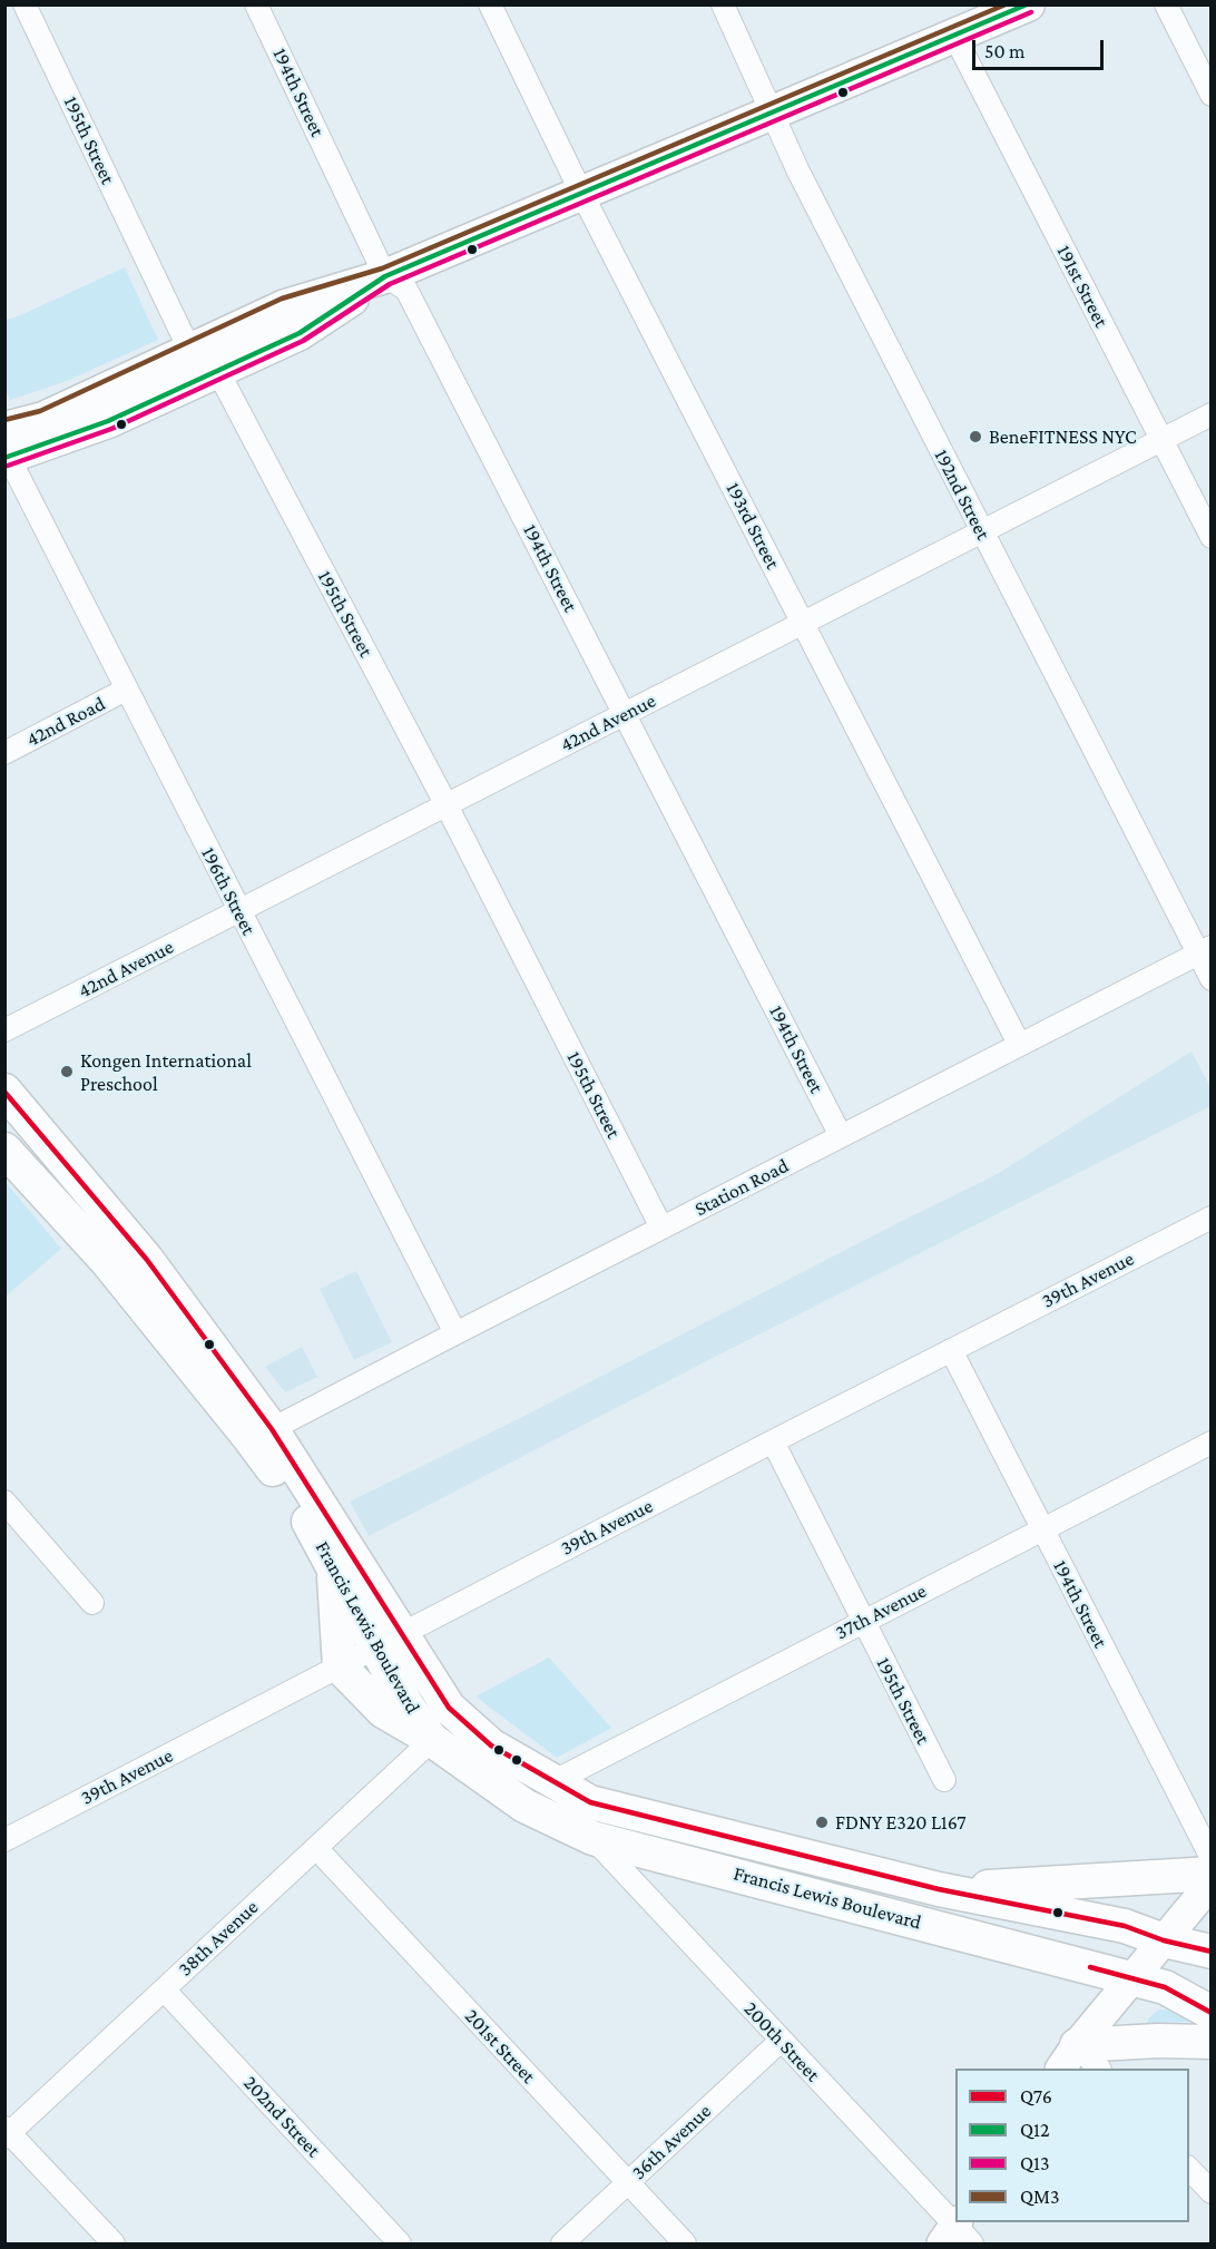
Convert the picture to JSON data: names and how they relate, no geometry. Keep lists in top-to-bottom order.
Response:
{
  "streets": {
    "main road": ["Francis Lewis Boulevard"],
    "street": [
      "194th Street",
      "195th Street",
      "191st Street",
      "192nd Street",
      "193rd Street",
      "42nd Road",
      "42nd Avenue",
      "196th Street",
      "Station Road",
      "39th Avenue",
      "37th Avenue",
      "38th Avenue",
      "200th Street",
      "201st Street",
      "202nd Street",
      "36th Avenue"
    ]
  },
  "crossings": [
    ["194th Street", "42nd Avenue"],
    ["194th Street", "Station Road"],
    ["194th Street", "39th Avenue"],
    ["194th Street", "37th Avenue"],
    ["195th Street", "42nd Avenue"],
    ["195th Street", "Station Road"],
    ["195th Street", "39th Avenue"],
    ["195th Street", "37th Avenue"],
    ["191st Street", "42nd Avenue"],
    ["192nd Street", "42nd Avenue"],
    ["192nd Street", "Station Road"],
    ["193rd Street", "42nd Avenue"],
    ["193rd Street", "Station Road"],
    ["42nd Road", "196th Street"],
    ["42nd Avenue", "196th Street"],
    ["196th Street", "Station Road"],
    ["Station Road", "Francis Lewis Boulevard"],
    ["39th Avenue", "Francis Lewis Boulevard"],
    ["37th Avenue", "Francis Lewis Boulevard"],
    ["Francis Lewis Boulevard", "38th Avenue"],
    ["Francis Lewis Boulevard", "200th Street"],
    ["38th Avenue", "201st Street"],
    ["38th Avenue", "202nd Street"],
    ["200th Street", "36th Avenue"],
    ["201st Street", "36th Avenue"]
  ],
  "places": ["BeneFITNESS NYC", "Kongen International Preschool", "FDNY E320 L167"],
  "lines": [
    "transit line Q12",
    "transit line QM3",
    "transit line Q13",
    "transit line Q76"
  ],
  "legend": [
    "Q76",
    "Q12",
    "Q13",
    "QM3"
  ],
  "scale_bar": "50 m"
}
